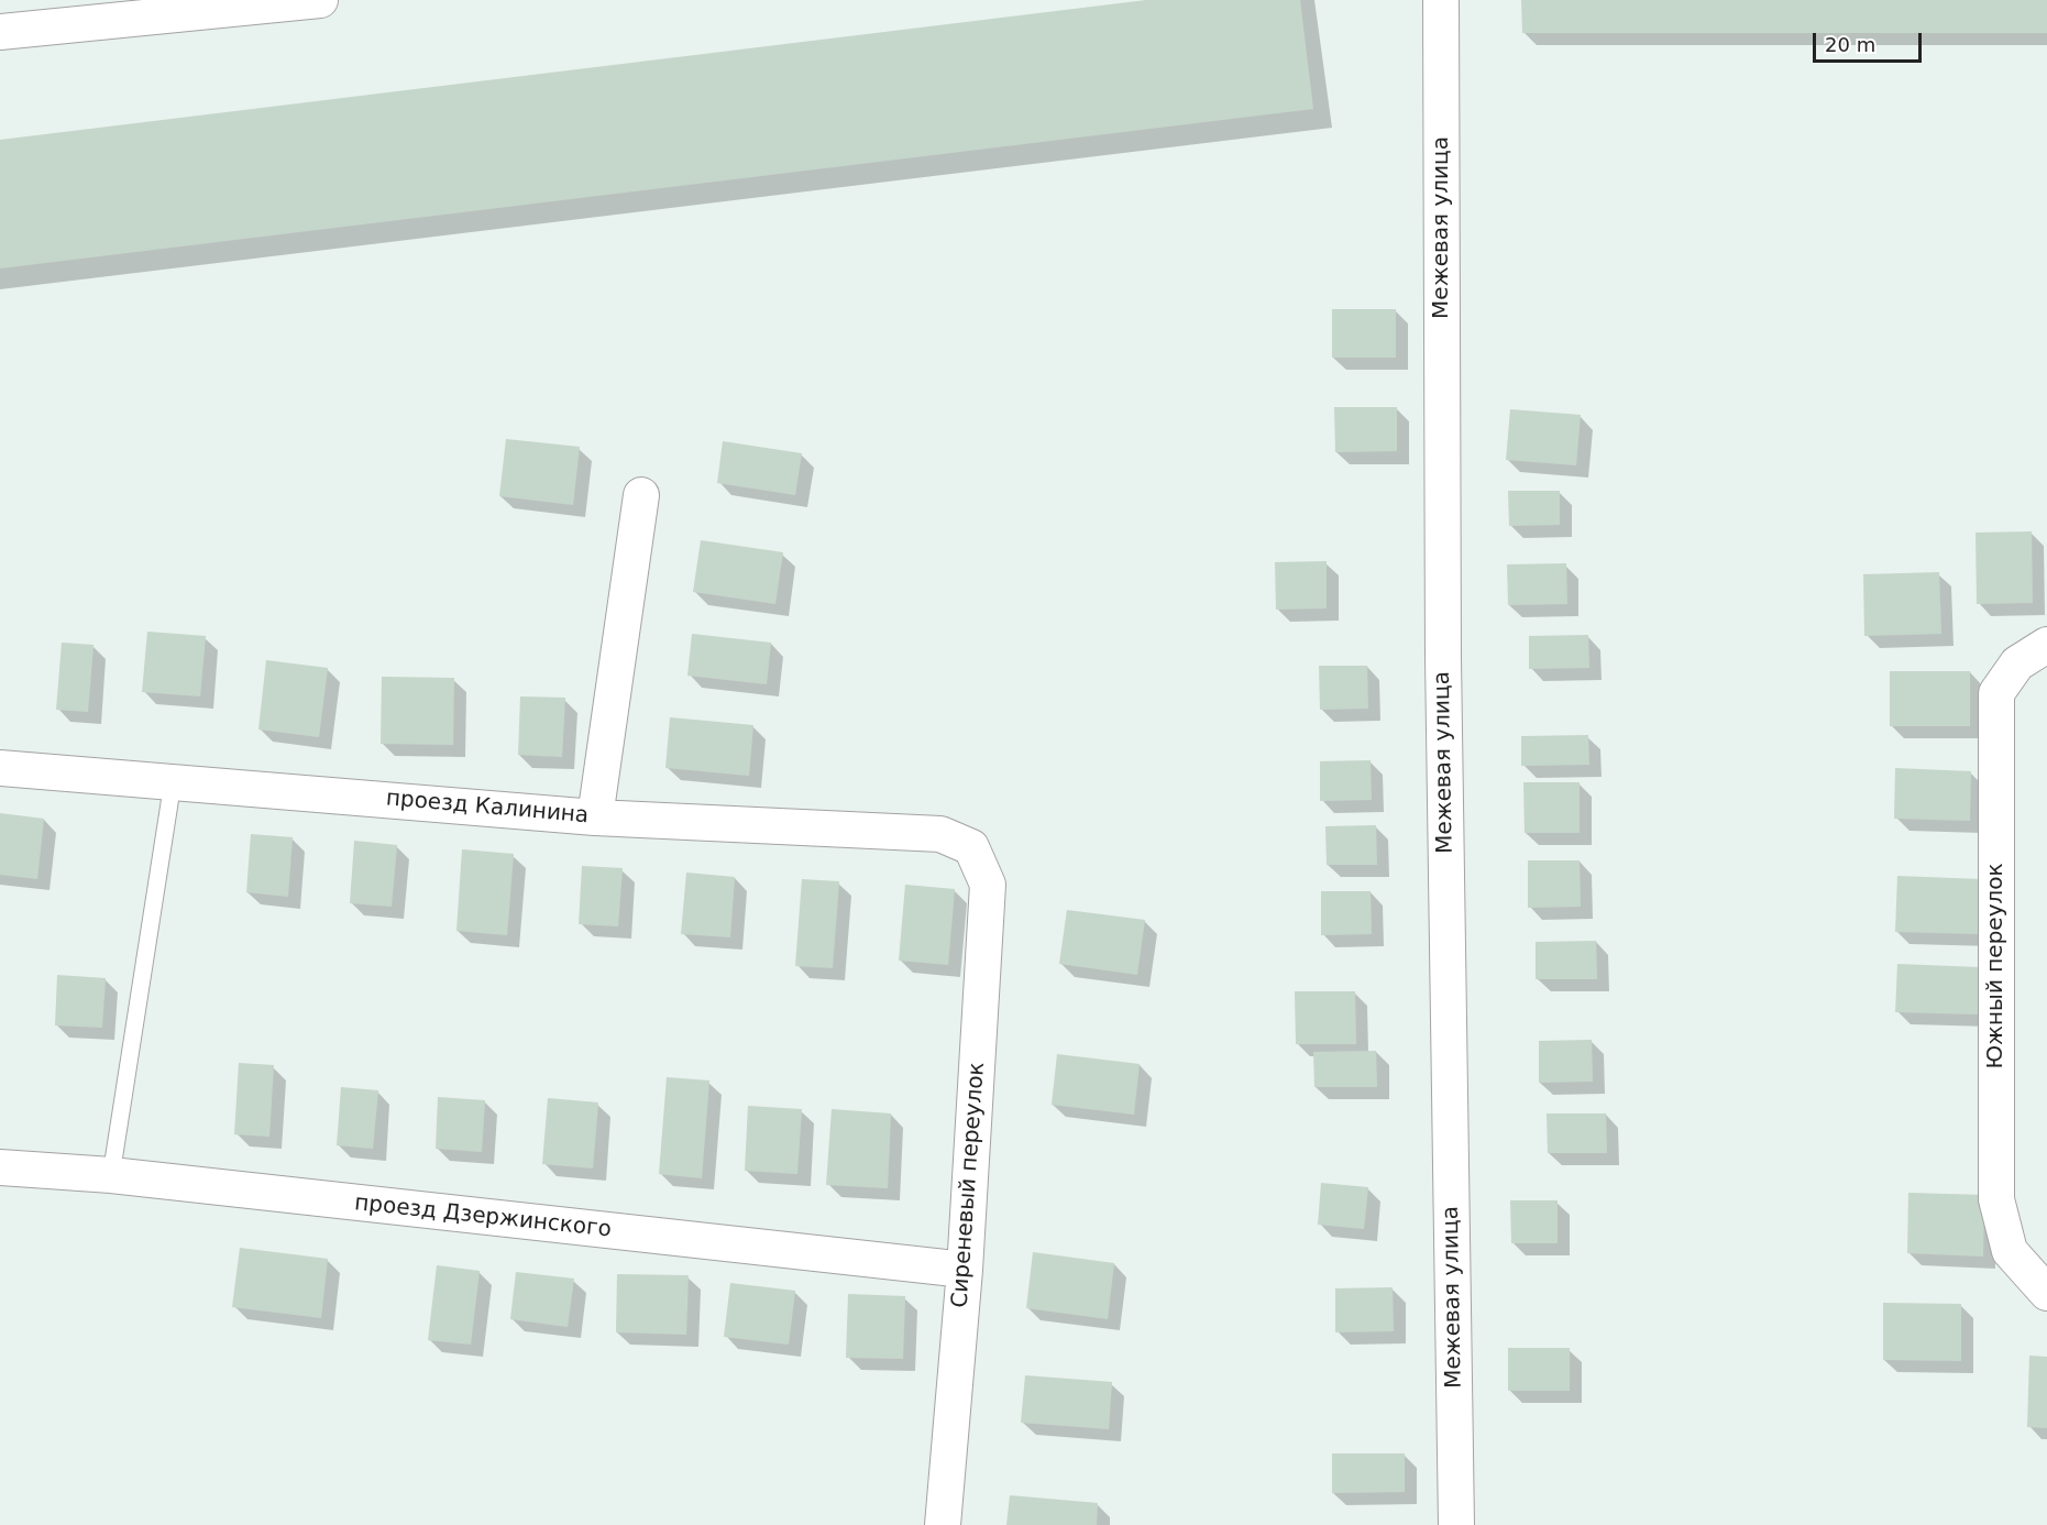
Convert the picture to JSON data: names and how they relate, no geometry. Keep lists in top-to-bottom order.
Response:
{
  "streets": {
    "street": [
      "Межевая улица",
      "проезд Калинина",
      "Южный переулок",
      "Сиреневый переулок",
      "проезд Дзержинского"
    ]
  },
  "crossings": [
    ["проезд Калинина", "Сиреневый переулок"],
    ["Сиреневый переулок", "проезд Дзержинского"]
  ],
  "scale_bar": "20 m"
}
